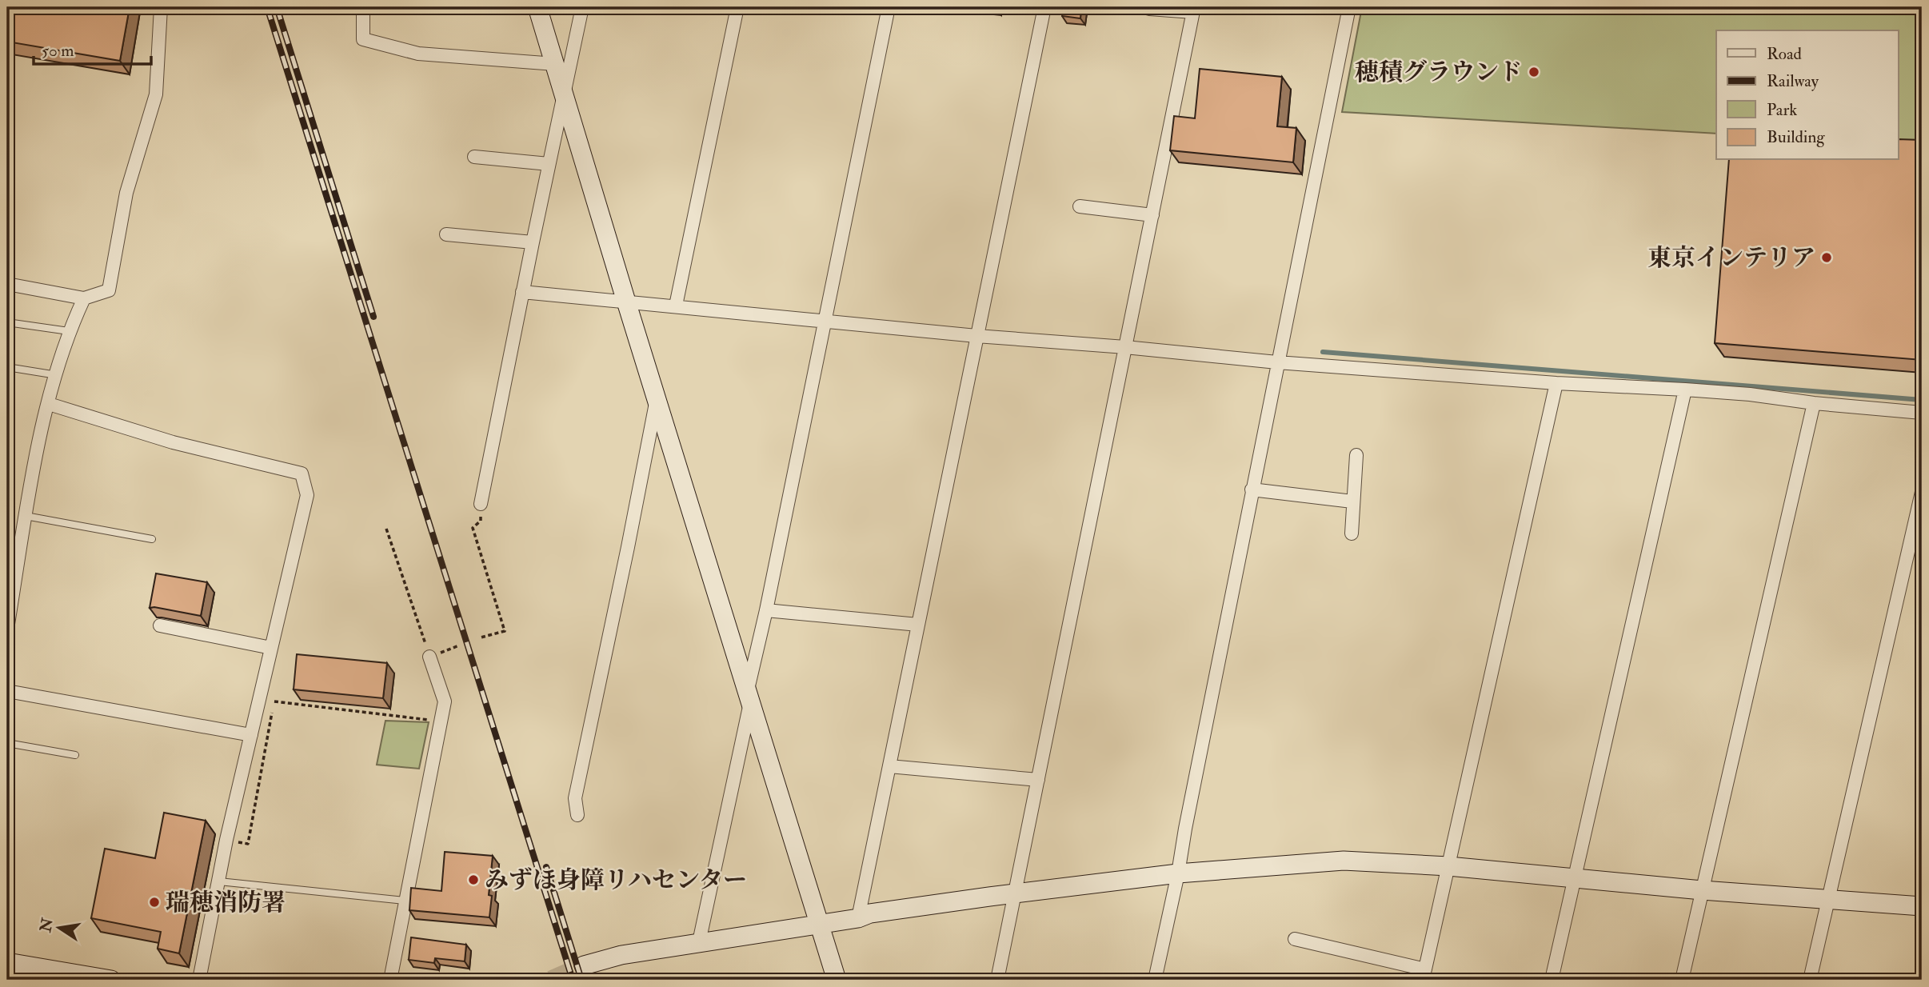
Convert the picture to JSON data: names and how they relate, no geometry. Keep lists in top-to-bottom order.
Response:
{
  "places": [
    "穂積グラウンド",
    "東京インテリア",
    "みずほ身障リハセンター",
    "瑞穂消防署"
  ],
  "legend": [
    "Road",
    "Railway",
    "Park",
    "Building"
  ],
  "scale_bar": "50 m",
  "north": "left"
}
